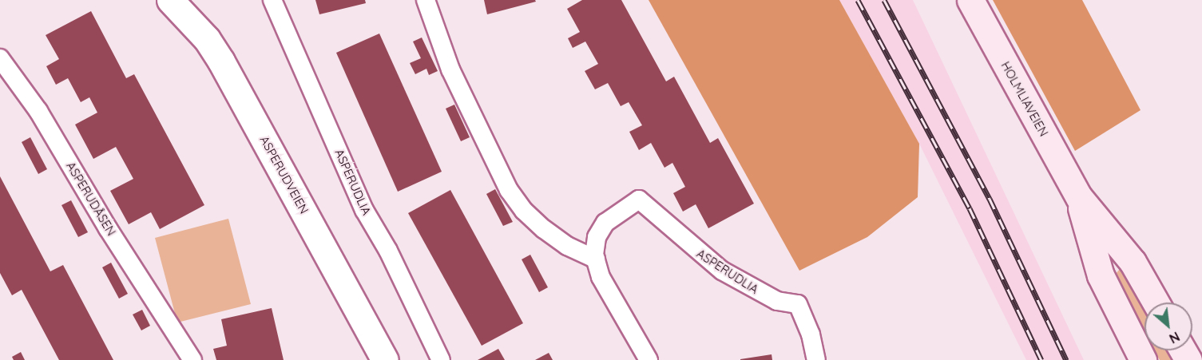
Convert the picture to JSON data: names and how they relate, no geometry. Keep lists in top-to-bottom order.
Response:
{
  "streets": {
    "street": ["HOLMLIAVEIEN", "ASPERUDVEIEN"],
    "lane": ["ASPERUDLIA", "ASPERUDÅSEN"]
  },
  "north": "bottom right"
}
